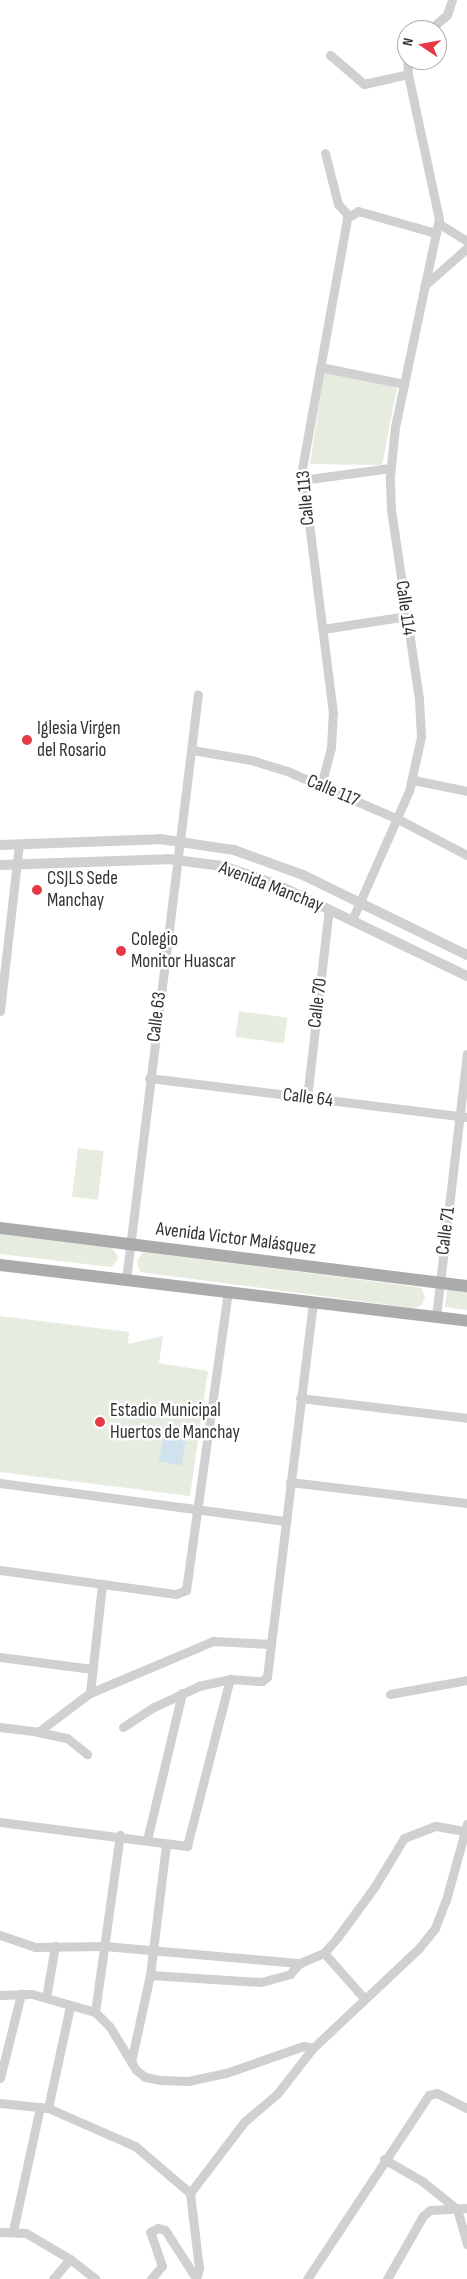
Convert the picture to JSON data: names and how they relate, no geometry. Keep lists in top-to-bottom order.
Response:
{
  "streets": {
    "main road": ["Avenida Victor Malásquez"],
    "street": [
      "Calle 113",
      "Calle 114",
      "Calle 117",
      "Avenida Manchay",
      "Calle 70",
      "Calle 63",
      "Calle 64",
      "Calle 71"
    ]
  },
  "crossings": [
    ["Calle 113", "Calle 117"],
    ["Calle 114", "Calle 117"],
    ["Calle 114", "Avenida Manchay"],
    ["Calle 117", "Calle 63"],
    ["Avenida Manchay", "Calle 70"],
    ["Avenida Manchay", "Calle 63"],
    ["Calle 70", "Calle 64"],
    ["Calle 63", "Calle 64"],
    ["Calle 63", "Avenida Victor Malásquez"],
    ["Calle 64", "Calle 71"],
    ["Calle 71", "Avenida Victor Malásquez"]
  ],
  "places": [
    "Iglesia Virgen del Rosario",
    "CSJLS Sede Manchay",
    "Colegio Monitor Huascar",
    "Estadio Municipal Huertos de Manchay"
  ],
  "north": "left"
}
